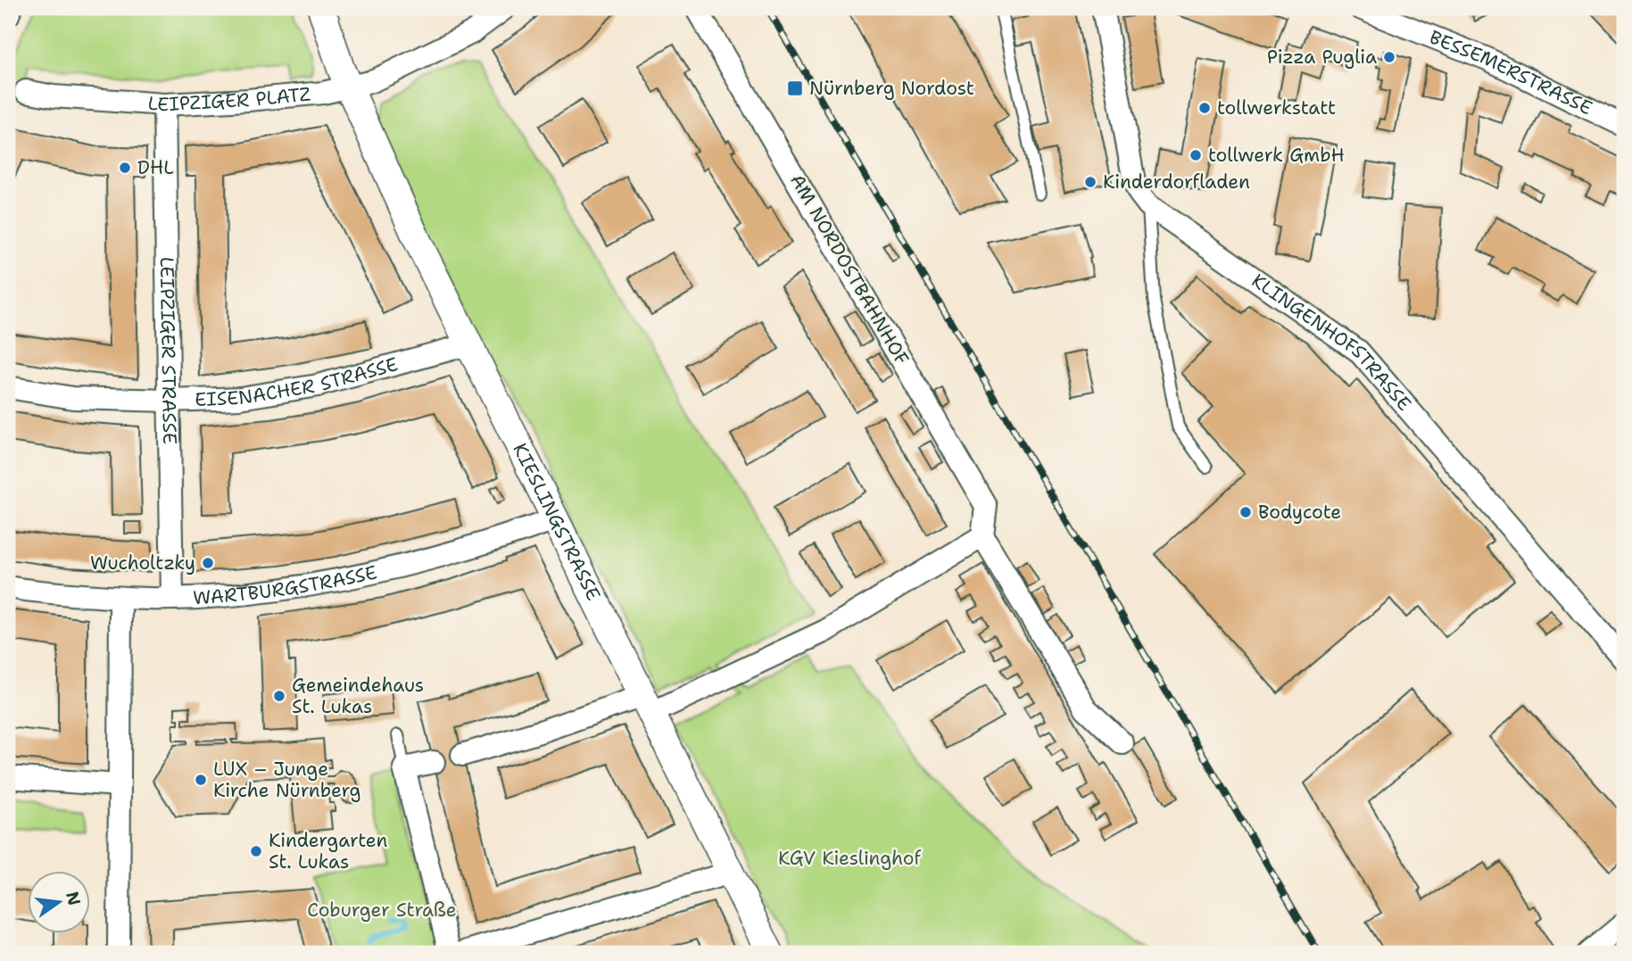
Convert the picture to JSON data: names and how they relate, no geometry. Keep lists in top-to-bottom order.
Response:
{
  "streets": {
    "street": [
      "BESSEMERSTRASSE",
      "LEIPZIGER PLATZ",
      "AM NORDOSTBAHNHOF",
      "KLINGENHOFSTRASSE",
      "LEIPZIGER STRASSE",
      "EISENACHER STRASSE",
      "KIESLINGSTRASSE",
      "WARTBURGSTRASSE"
    ]
  },
  "crossings": [
    ["LEIPZIGER PLATZ", "LEIPZIGER STRASSE"],
    ["LEIPZIGER PLATZ", "KIESLINGSTRASSE"],
    ["LEIPZIGER STRASSE", "EISENACHER STRASSE"],
    ["LEIPZIGER STRASSE", "WARTBURGSTRASSE"],
    ["EISENACHER STRASSE", "KIESLINGSTRASSE"],
    ["KIESLINGSTRASSE", "WARTBURGSTRASSE"]
  ],
  "parks": ["KGV Kieslinghof", "Coburger Straße"],
  "places": {
    "other": [
      "Pizza Puglia",
      "tollwerkstatt",
      "tollwerk GmbH",
      "DHL",
      "Kinderdorfladen",
      "Bodycote",
      "Wucholtzky",
      "Gemeindehaus St. Lukas",
      "LUX – Junge Kirche Nürnberg",
      "Kindergarten St. Lukas"
    ],
    "transit": ["Nürnberg Nordost"]
  },
  "north": "right"
}
